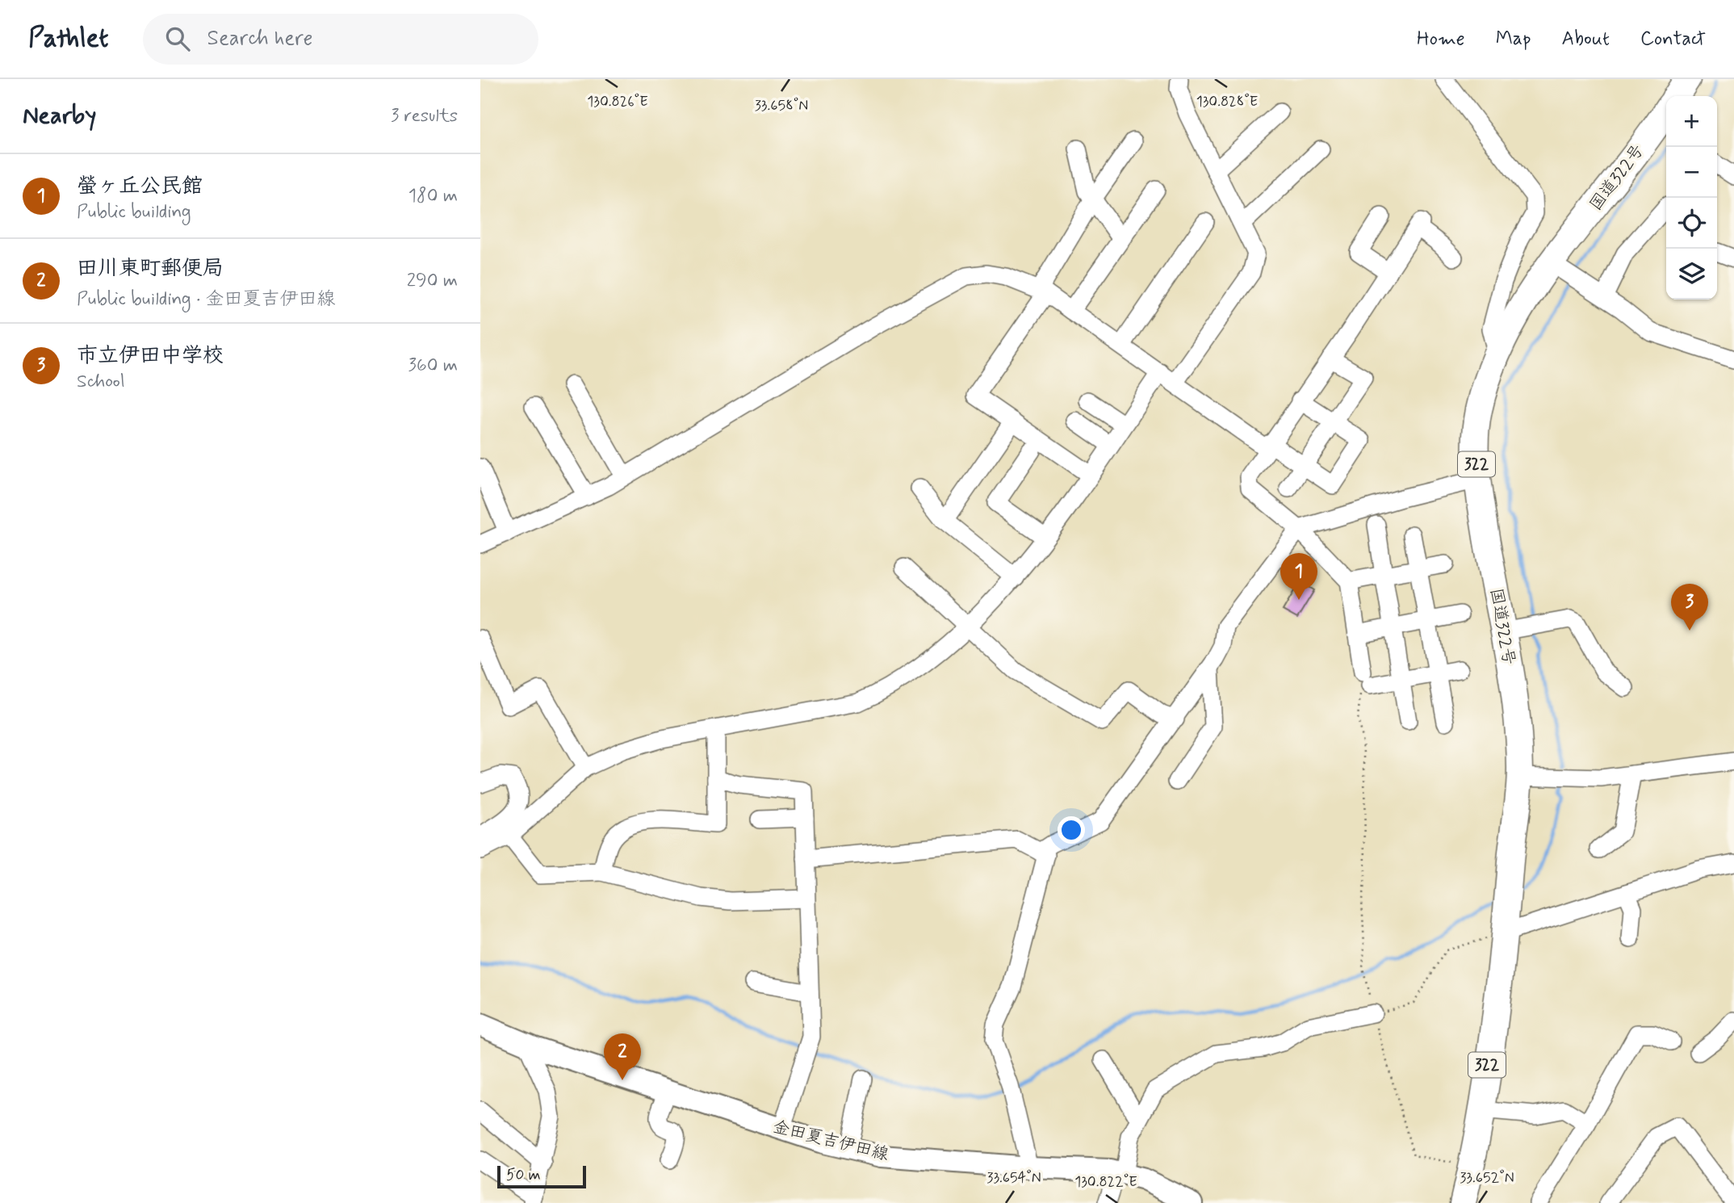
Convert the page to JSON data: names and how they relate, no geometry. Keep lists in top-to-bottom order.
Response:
{
  "streets": {
    "highway": ["国道322号", "322"],
    "main road": ["金田夏吉伊田線"]
  },
  "scale_bar": "50 m",
  "page": {
    "header": "Pathlet",
    "search": "Search here",
    "nav": [
      "Home",
      "Map",
      "About",
      "Contact"
    ],
    "heading": ["Nearby", "3 results"],
    "map_buttons": ["+", "−"],
    "list": [
      {
        "mark": "1",
        "name": "螢ヶ丘公民館",
        "note": "Public building",
        "value": "180 m"
      },
      {
        "mark": "2",
        "name": "田川東町郵便局",
        "note": "Public building · 金田夏吉伊田線",
        "value": "290 m"
      },
      {
        "mark": "3",
        "name": "市立伊田中学校",
        "note": "School",
        "value": "360 m"
      }
    ],
    "pins": ["1", "3", "2"],
    "scale": "50 m"
  },
  "coordinates": [
    "130.826°E",
    "130.828°E",
    "33.658°N",
    "33.654°N",
    "33.652°N",
    "130.822°E"
  ]
}
